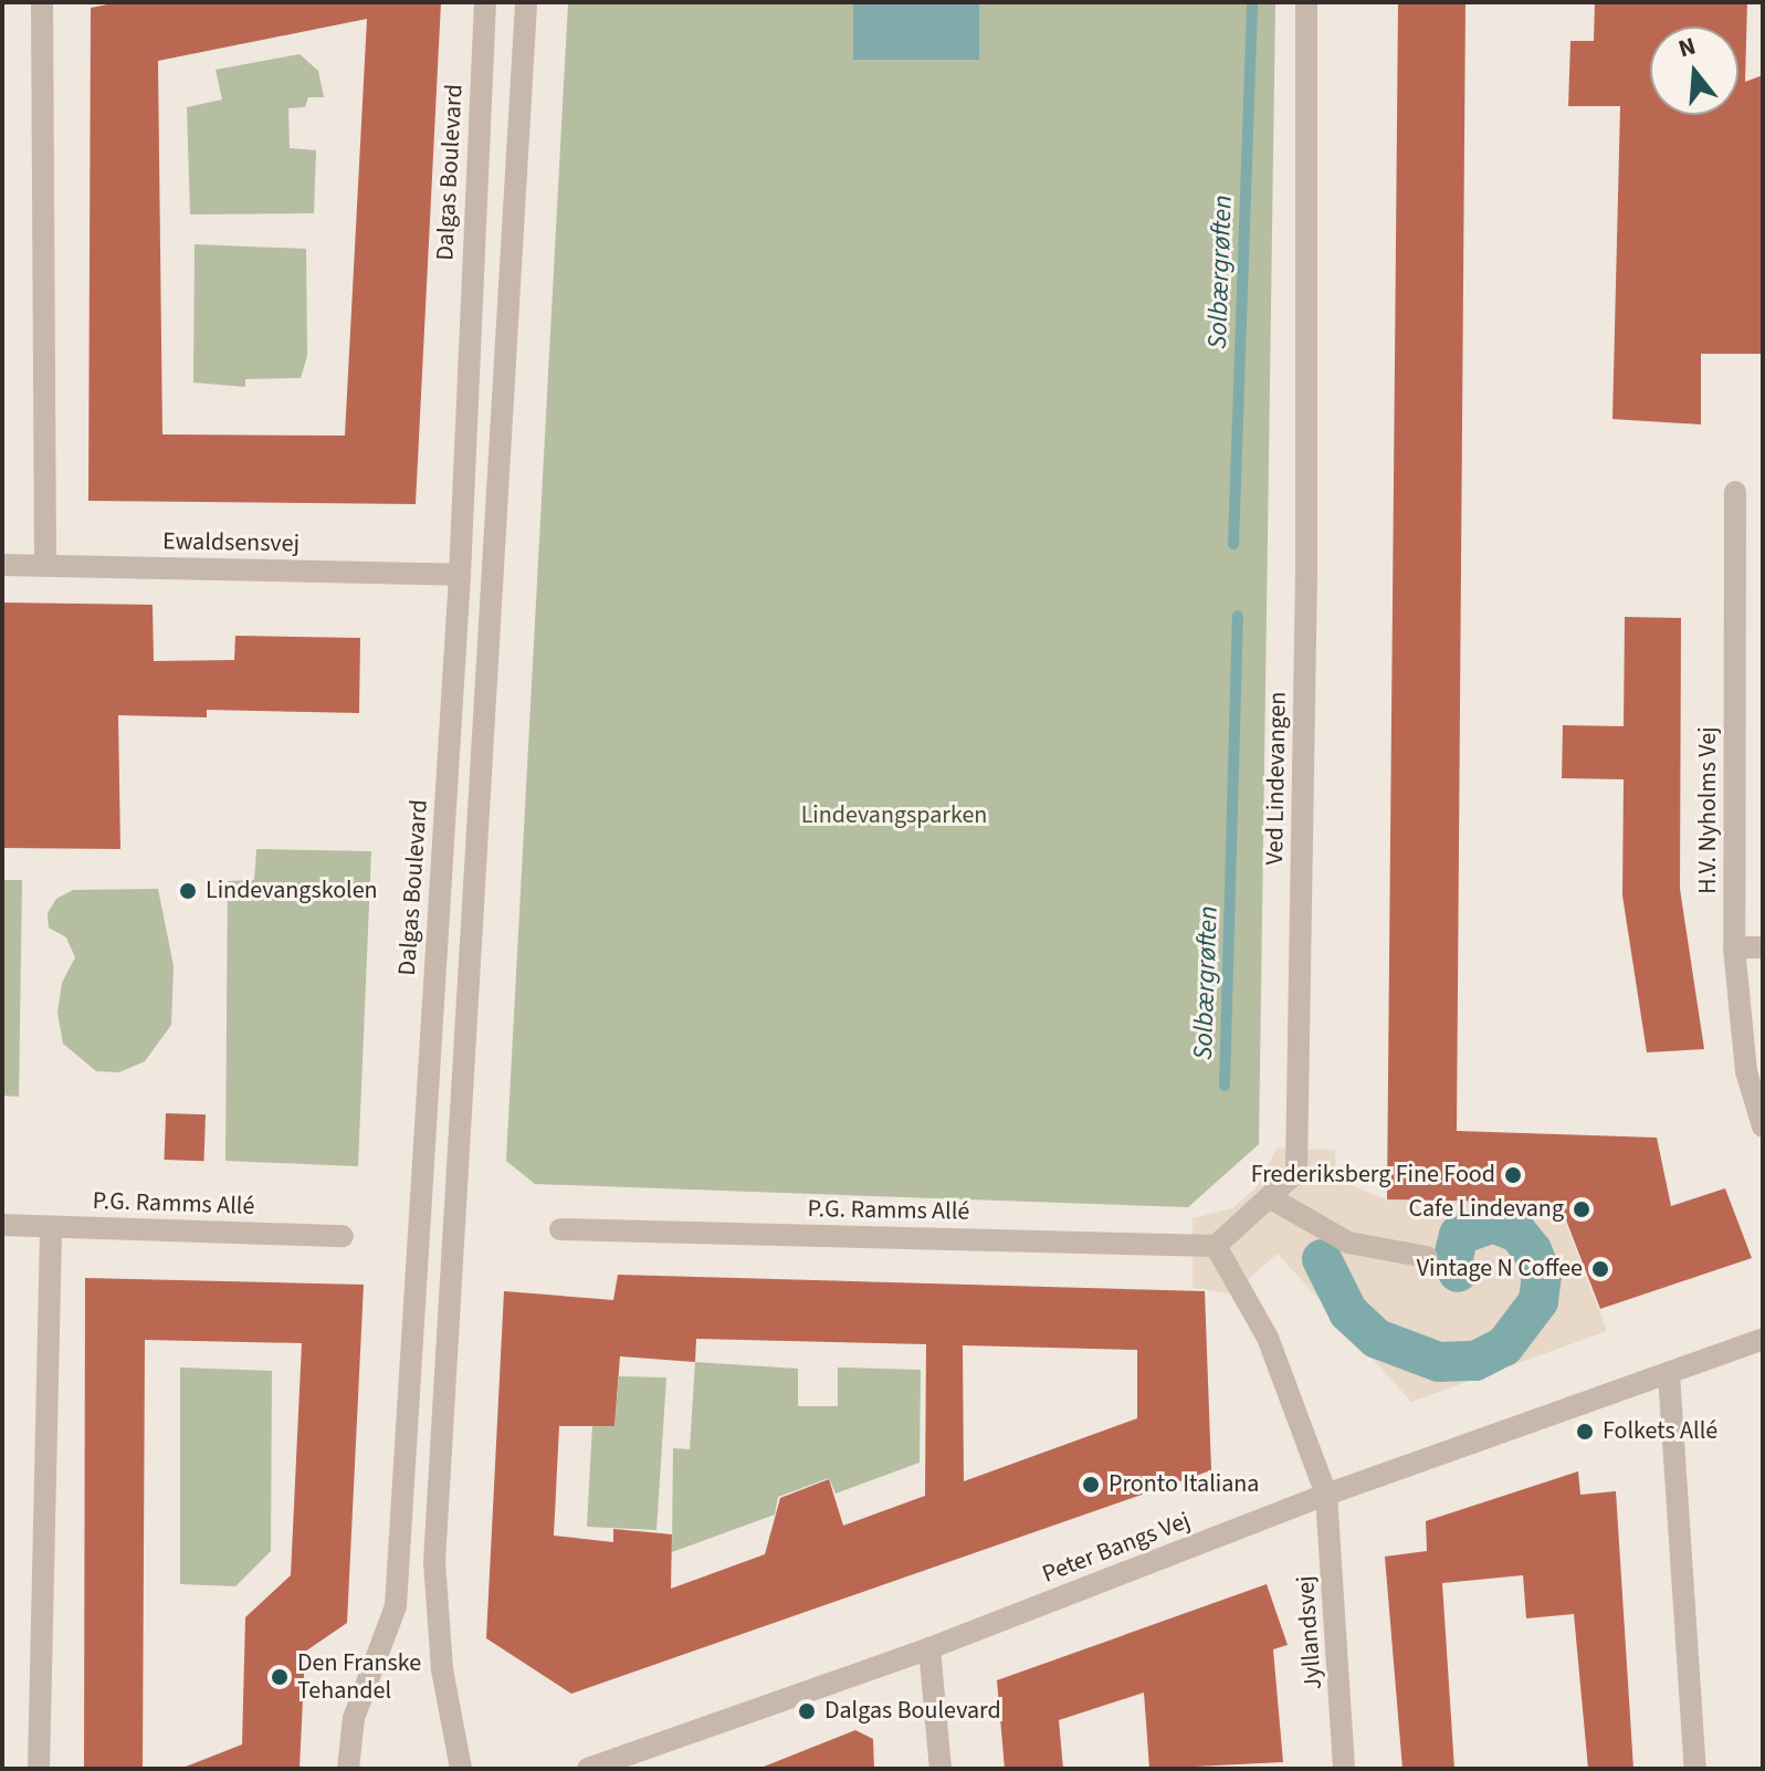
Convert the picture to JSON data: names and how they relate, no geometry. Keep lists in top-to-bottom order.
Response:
{
  "streets": {
    "street": [
      "Dalgas Boulevard",
      "Ewaldsensvej",
      "Ved Lindevangen",
      "H.V. Nyholms Vej",
      "P.G. Ramms Allé",
      "Peter Bangs Vej",
      "Jyllandsvej"
    ]
  },
  "crossings": [
    ["Dalgas Boulevard", "Ewaldsensvej"],
    ["Ved Lindevangen", "P.G. Ramms Allé"],
    ["Peter Bangs Vej", "Jyllandsvej"]
  ],
  "water": ["Solbærgrøften"],
  "parks": ["Lindevangsparken"],
  "places": [
    "Lindevangskolen",
    "Frederiksberg Fine Food",
    "Cafe Lindevang",
    "Vintage N Coffee",
    "Folkets Allé",
    "Pronto Italiana",
    "Den Franske Tehandel",
    "Dalgas Boulevard"
  ],
  "north": "top"
}
